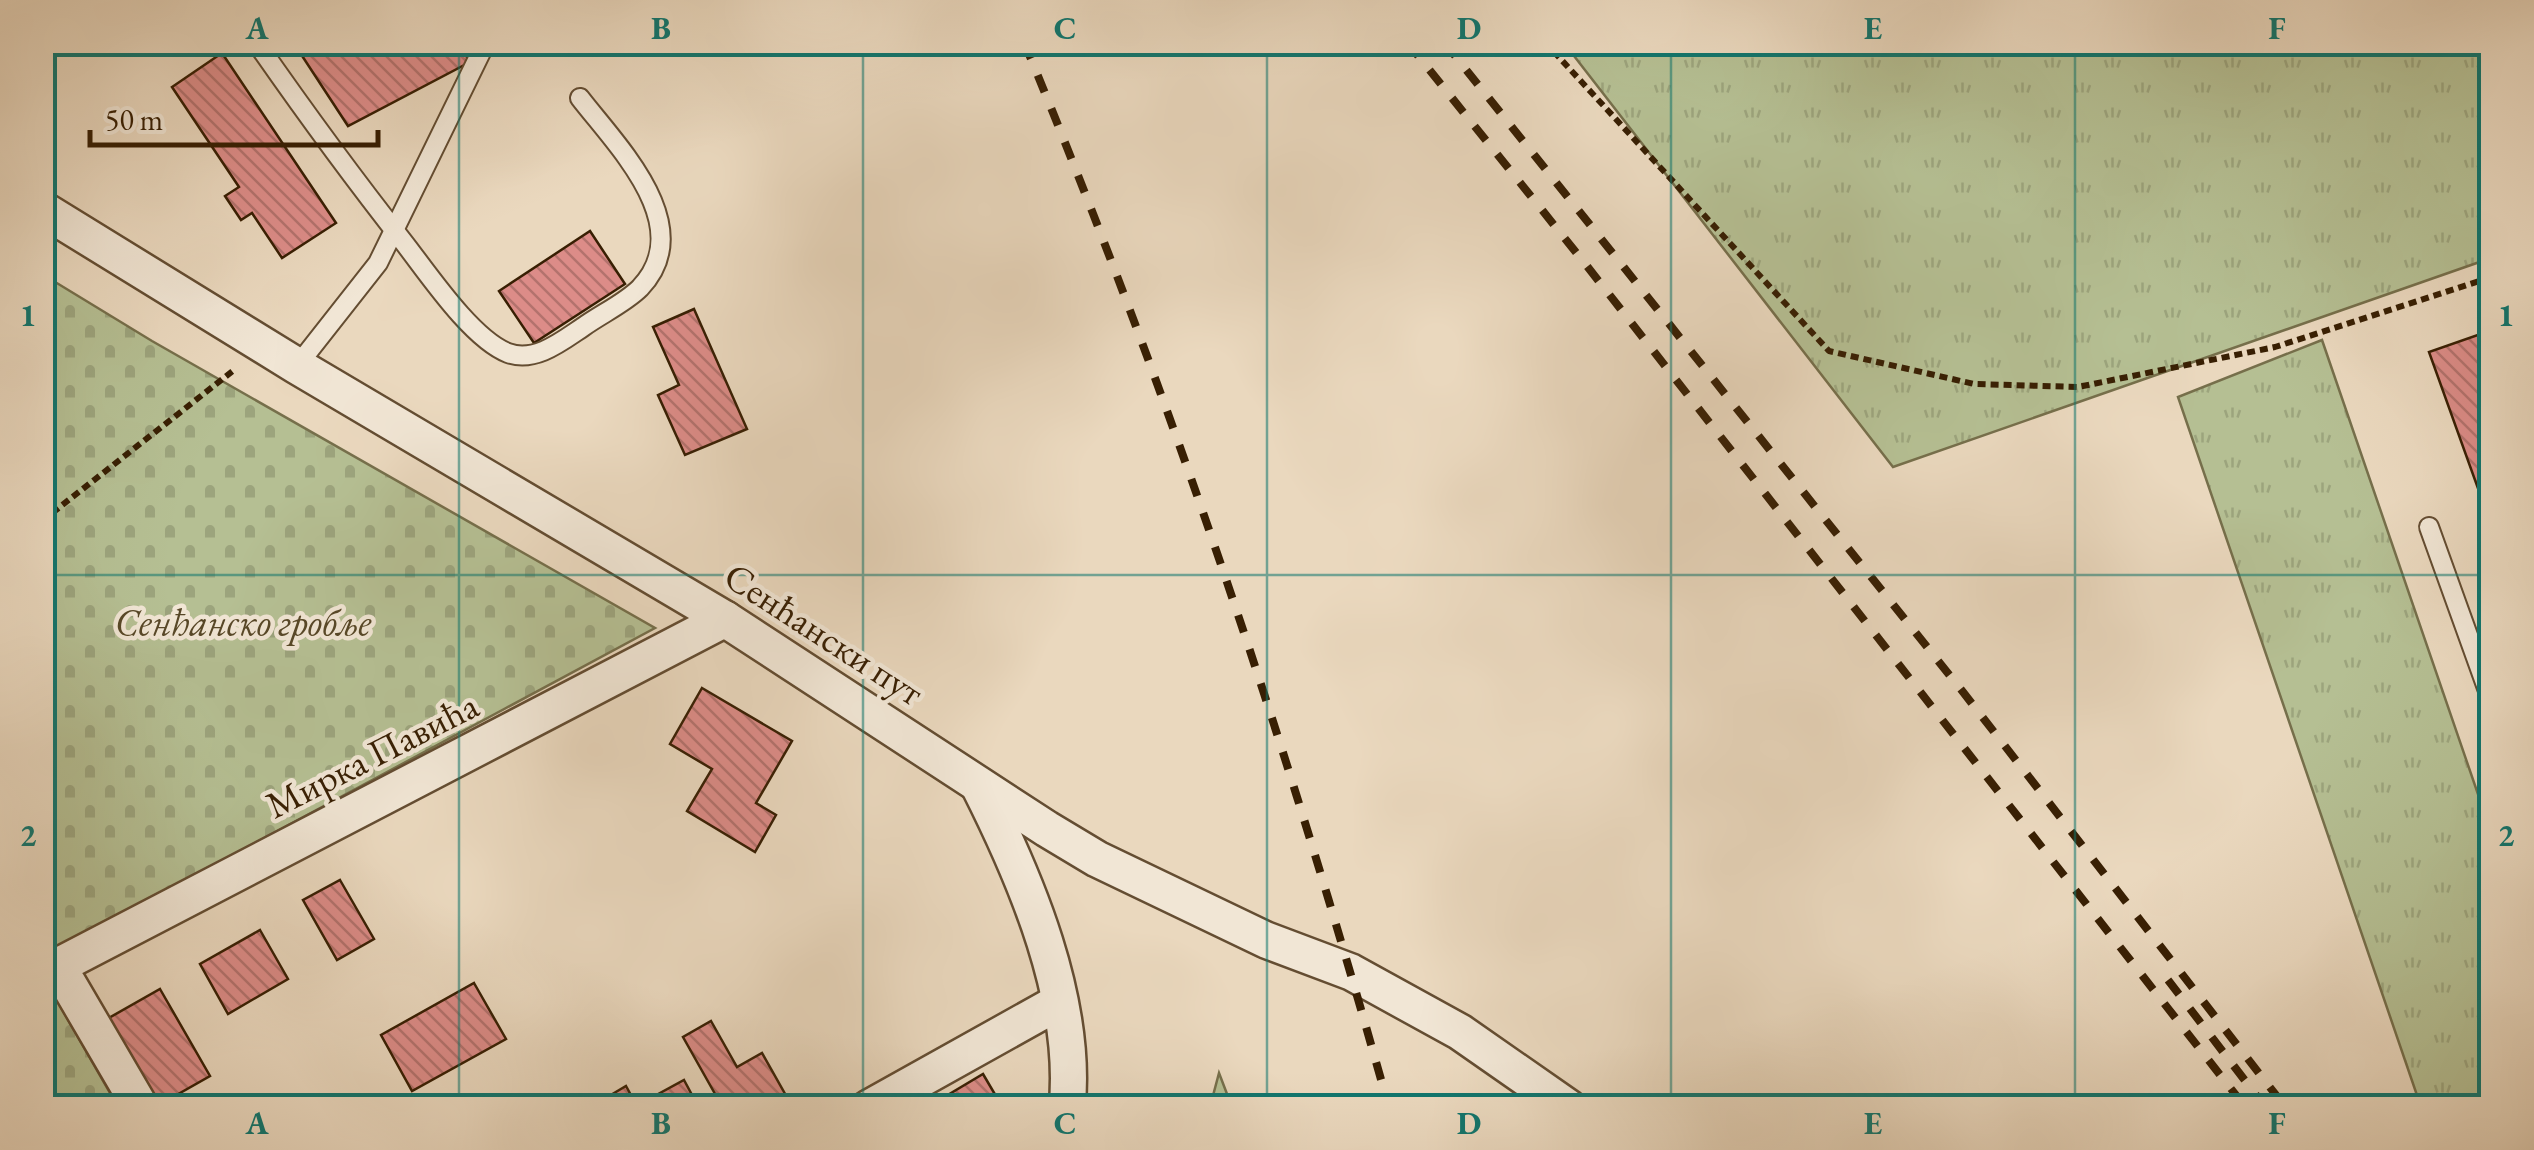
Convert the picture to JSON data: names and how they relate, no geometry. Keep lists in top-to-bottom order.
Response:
{
  "streets": {
    "street": ["Сенћански пут", "Мирка Павића"]
  },
  "crossings": [
    ["Сенћански пут", "Мирка Павића"]
  ],
  "parks": ["Сенћанско гробље"],
  "scale_bar": "50 m",
  "grid": {
    "columns": [
      "A",
      "B",
      "C",
      "D",
      "E",
      "F"
    ],
    "rows": ["1", "2"]
  }
}
